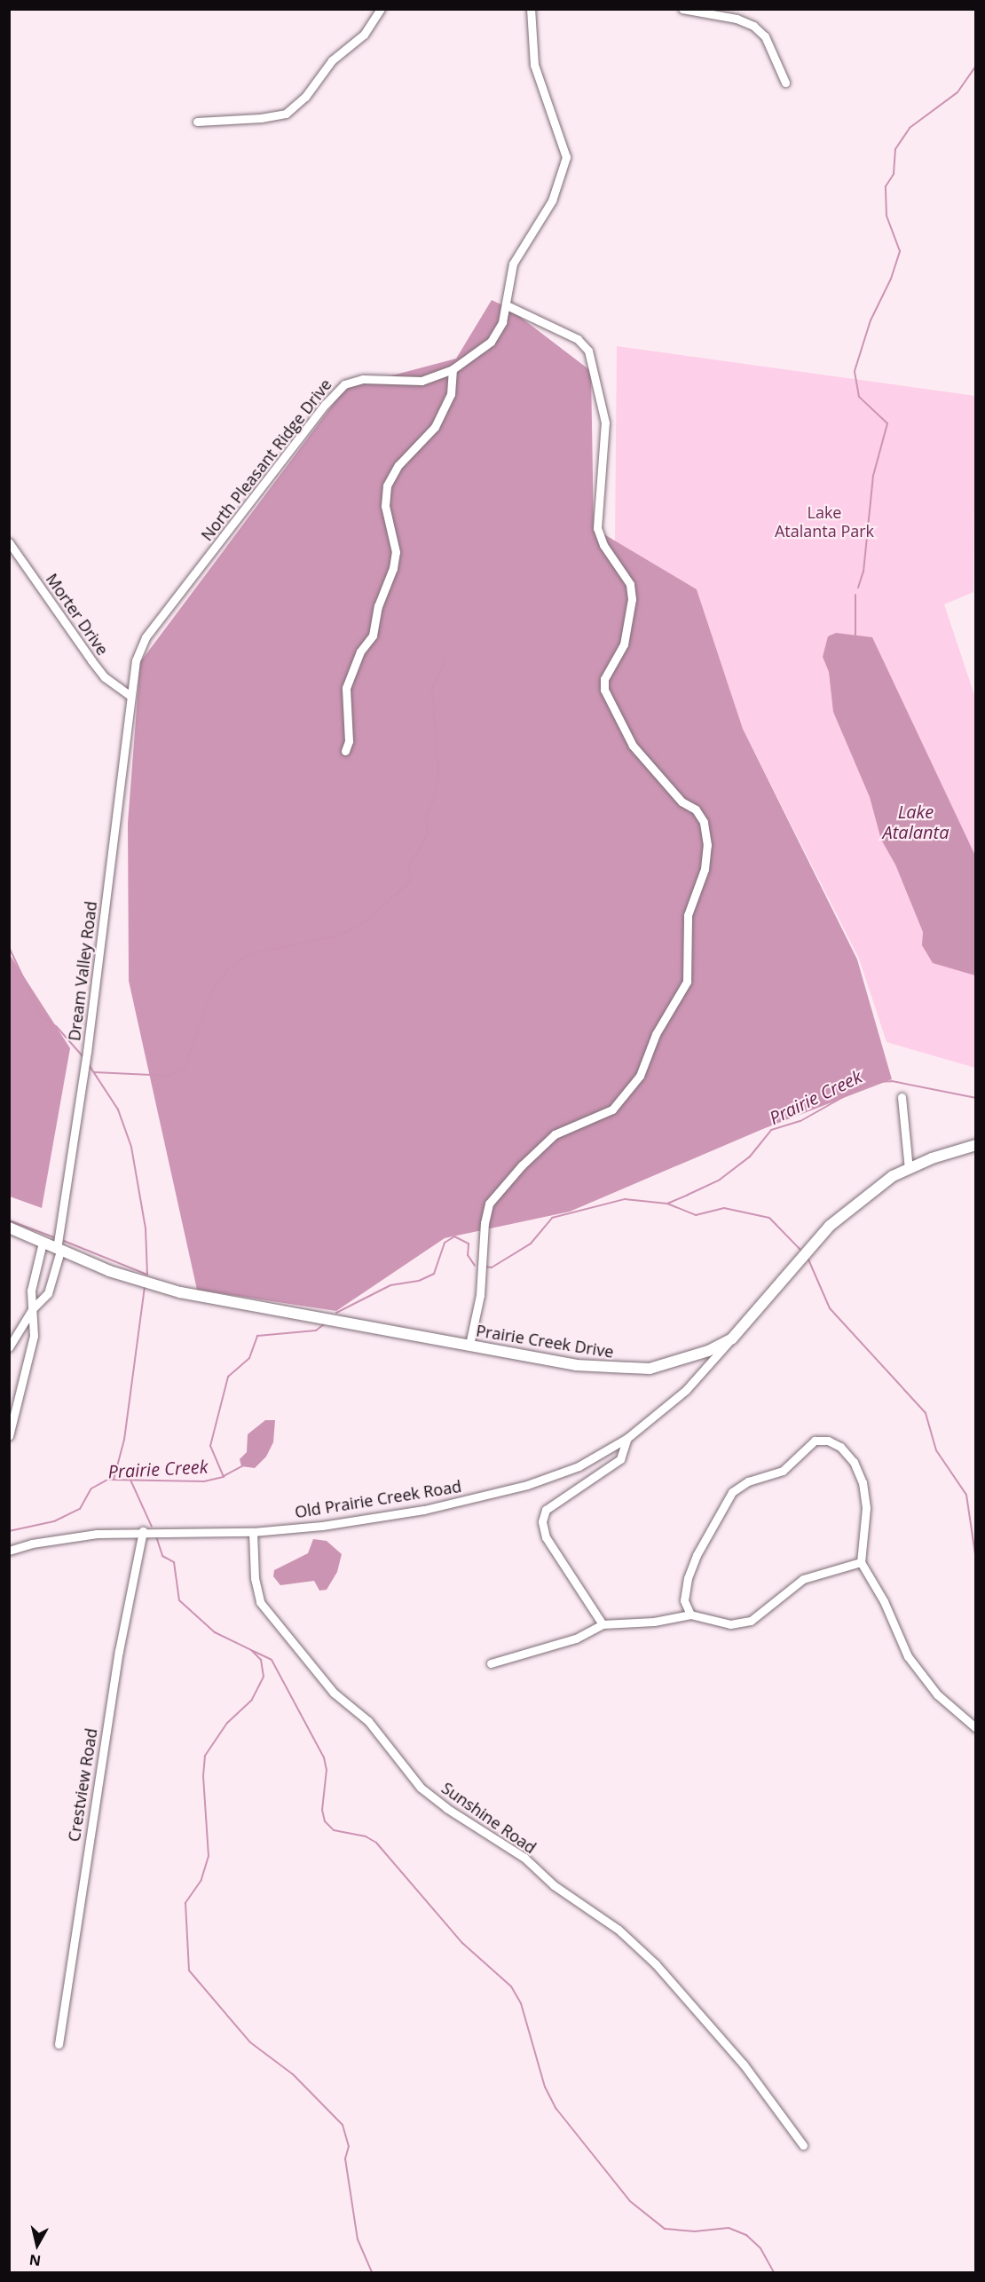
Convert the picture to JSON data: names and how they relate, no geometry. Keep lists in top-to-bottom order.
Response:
{
  "streets": {
    "main road": ["Prairie Creek Drive"],
    "street": [
      "North Pleasant Ridge Drive",
      "Morter Drive",
      "Dream Valley Road",
      "Old Prairie Creek Road",
      "Crestview Road",
      "Sunshine Road"
    ]
  },
  "crossings": [
    ["North Pleasant Ridge Drive", "Morter Drive"],
    ["North Pleasant Ridge Drive", "Dream Valley Road"],
    ["Morter Drive", "Dream Valley Road"],
    ["Dream Valley Road", "Prairie Creek Drive"],
    ["Prairie Creek Drive", "Old Prairie Creek Road"],
    ["Old Prairie Creek Road", "Crestview Road"],
    ["Old Prairie Creek Road", "Sunshine Road"]
  ],
  "water": ["Lake Atalanta", "Prairie Creek"],
  "parks": ["Lake Atalanta Park"],
  "north": "bottom"
}
